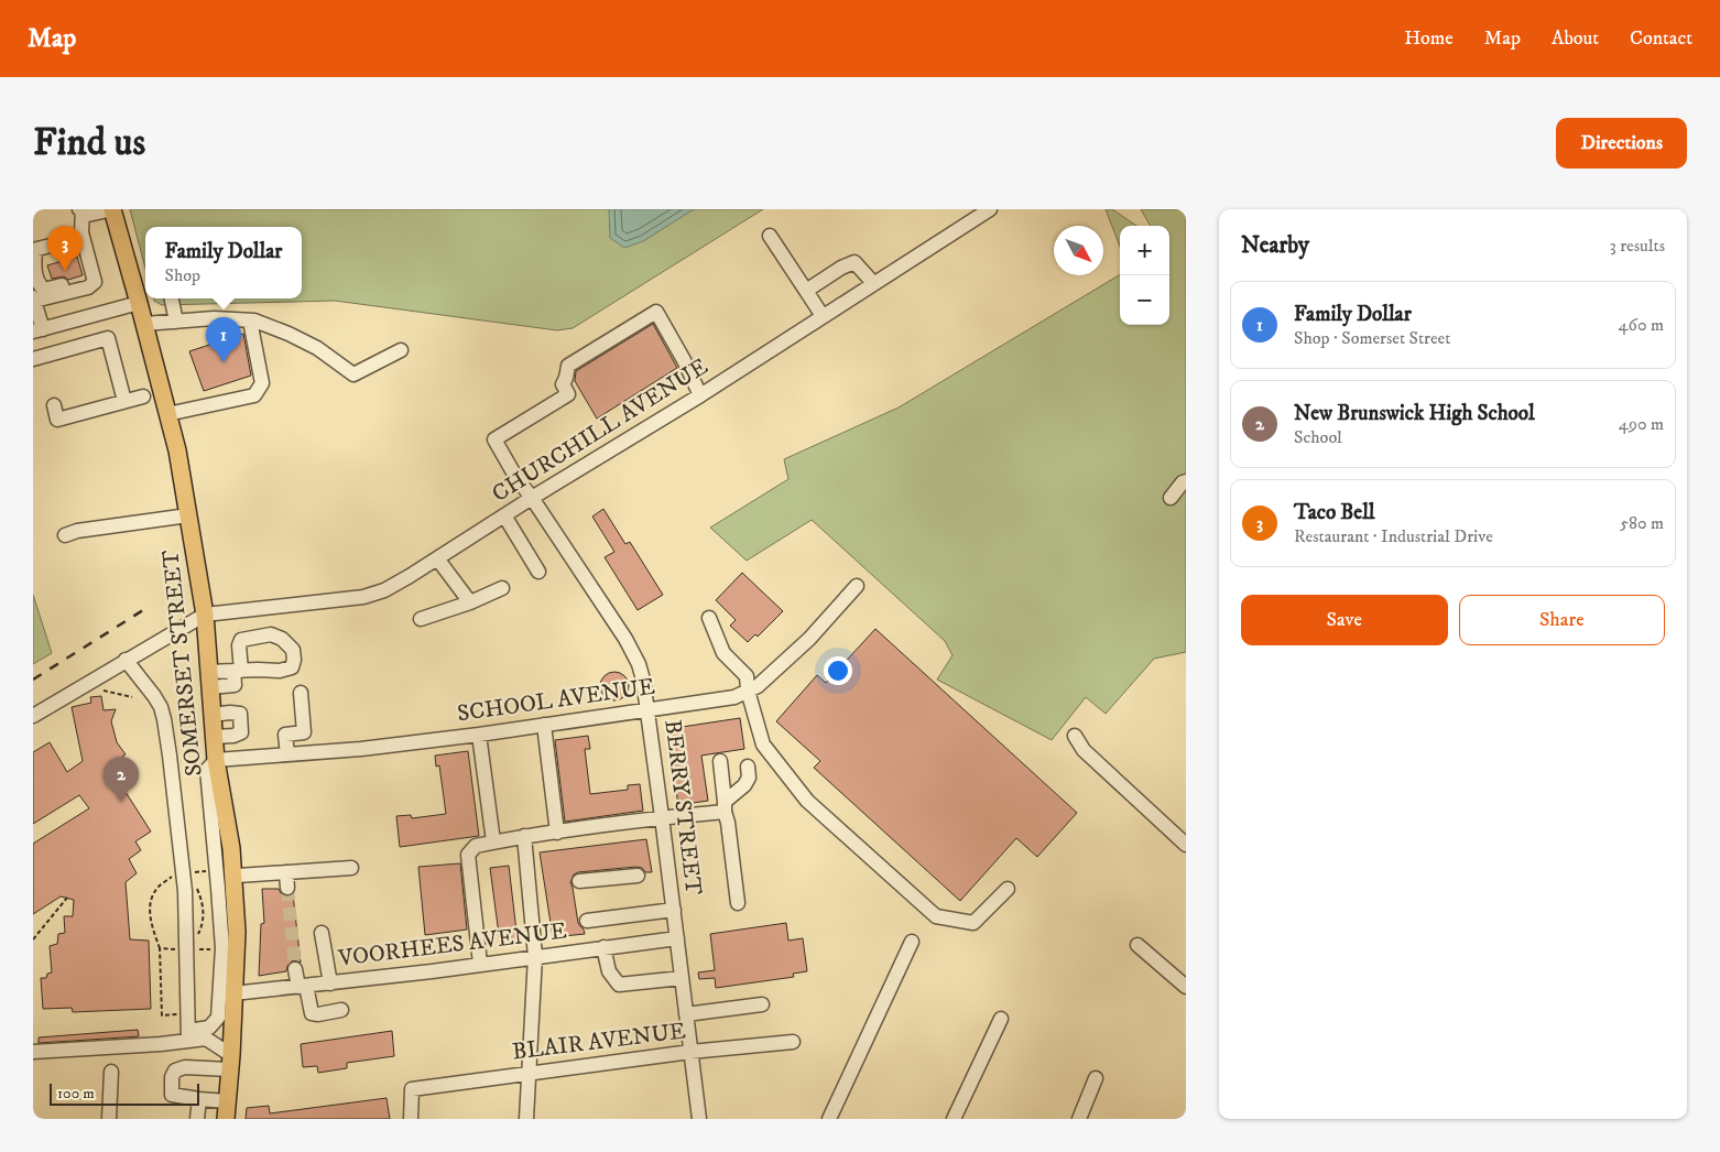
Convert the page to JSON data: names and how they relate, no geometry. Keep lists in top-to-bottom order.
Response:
{
  "streets": {
    "main road": ["SOMERSET STREET"],
    "street": [
      "CHURCHILL AVENUE",
      "SCHOOL AVENUE",
      "BERRY STREET",
      "VOORHEES AVENUE",
      "BLAIR AVENUE"
    ]
  },
  "crossings": [
    ["CHURCHILL AVENUE", "SOMERSET STREET"],
    ["CHURCHILL AVENUE", "BERRY STREET"],
    ["SOMERSET STREET", "SCHOOL AVENUE"],
    ["SOMERSET STREET", "VOORHEES AVENUE"],
    ["SCHOOL AVENUE", "BERRY STREET"],
    ["BERRY STREET", "VOORHEES AVENUE"],
    ["BERRY STREET", "BLAIR AVENUE"]
  ],
  "scale_bar": "100 m",
  "north": "bottom right",
  "page": {
    "header": "Map",
    "nav": [
      "Home",
      "Map",
      "About",
      "Contact"
    ],
    "buttons": [
      "Directions",
      ["Save", "Share"]
    ],
    "title": "Find us",
    "heading": ["Nearby", "3 results"],
    "map_buttons": ["+", "−"],
    "pins": ["3", "1", "2"],
    "popup": ["Family Dollar", "Shop"],
    "list": [
      {
        "mark": "1",
        "name": "Family Dollar",
        "note": "Shop · Somerset Street",
        "value": "460 m"
      },
      {
        "mark": "2",
        "name": "New Brunswick High School",
        "note": "School",
        "value": "490 m"
      },
      {
        "mark": "3",
        "name": "Taco Bell",
        "note": "Restaurant · Industrial Drive",
        "value": "580 m"
      }
    ],
    "scale": "100 m"
  }
}
